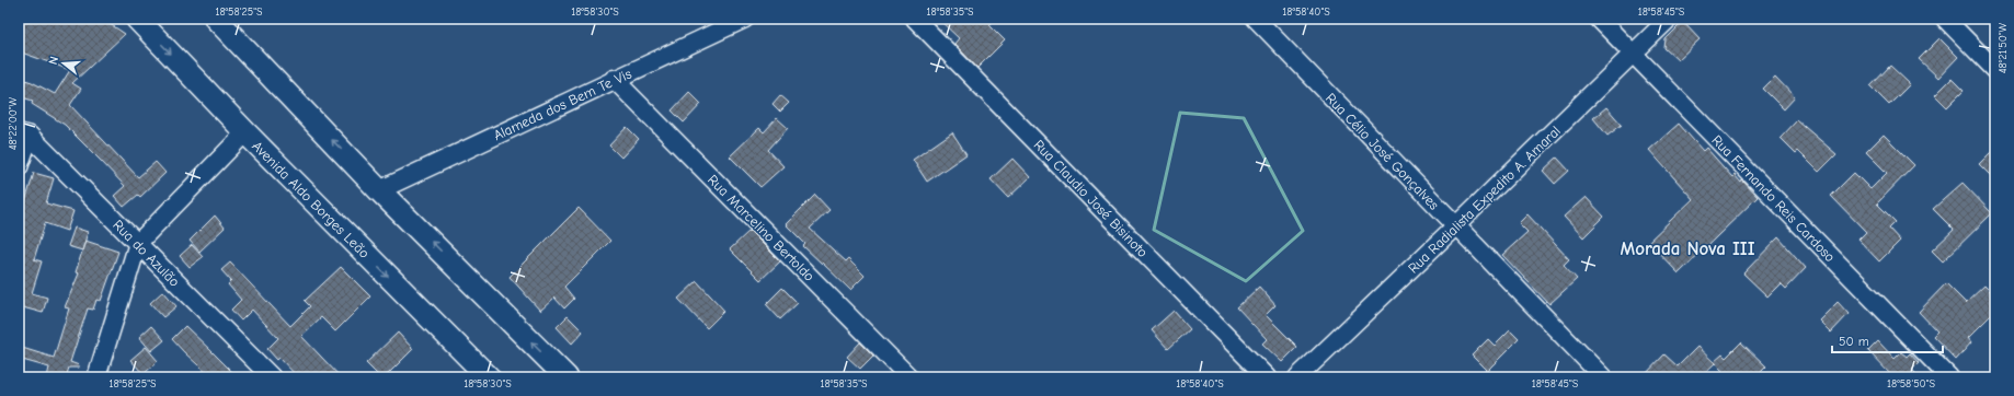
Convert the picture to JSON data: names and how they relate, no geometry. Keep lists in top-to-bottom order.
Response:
{
  "streets": {
    "street": [
      "Alameda dos Bem Te Vis",
      "Rua Célio José Gonçalves",
      "Rua Claudio José Bisinoto",
      "Rua Fernando Reis Cardoso",
      "Avenida Aldo Borges Leão",
      "Rua Radialista Expedito A. Amaral",
      "Rua Marcelino Bertoldo",
      "Rua do Azulão"
    ]
  },
  "crossings": [
    ["Alameda dos Bem Te Vis", "Rua Marcelino Bertoldo"],
    ["Rua Célio José Gonçalves", "Rua Radialista Expedito A. Amaral"],
    ["Rua Fernando Reis Cardoso", "Rua Radialista Expedito A. Amaral"]
  ],
  "districts": ["Morada Nova III"],
  "scale_bar": "50 m",
  "north": "left",
  "coordinates": [
    "18°58'25\"S",
    "18°58'30\"S",
    "18°58'35\"S",
    "18°58'40\"S",
    "18°58'45\"S",
    "48°21'50\"W",
    "48°22'00\"W",
    "18°58'50\"S"
  ]
}
